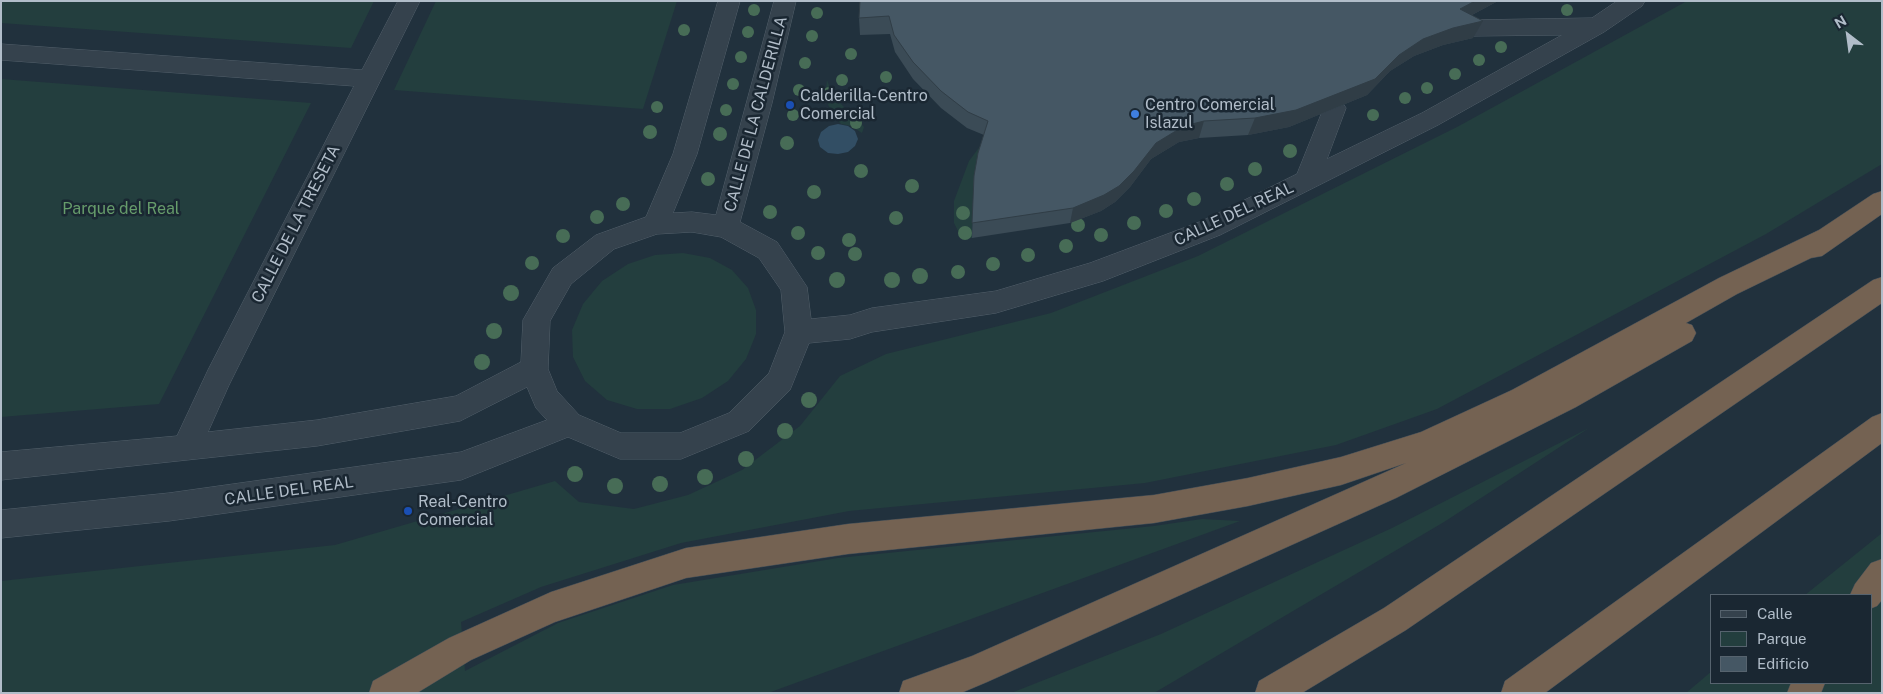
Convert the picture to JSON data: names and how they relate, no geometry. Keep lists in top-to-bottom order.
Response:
{
  "streets": {
    "street": ["CALLE DE LA CALDERILLA", "CALLE DEL REAL", "CALLE DE LA TRESETA"]
  },
  "parks": ["Parque del Real"],
  "places": ["Calderilla-Centro Comercial", "Centro Comercial Islazul", "Real-Centro Comercial"],
  "legend": ["Calle", "Parque", "Edificio"],
  "north": "top left"
}
